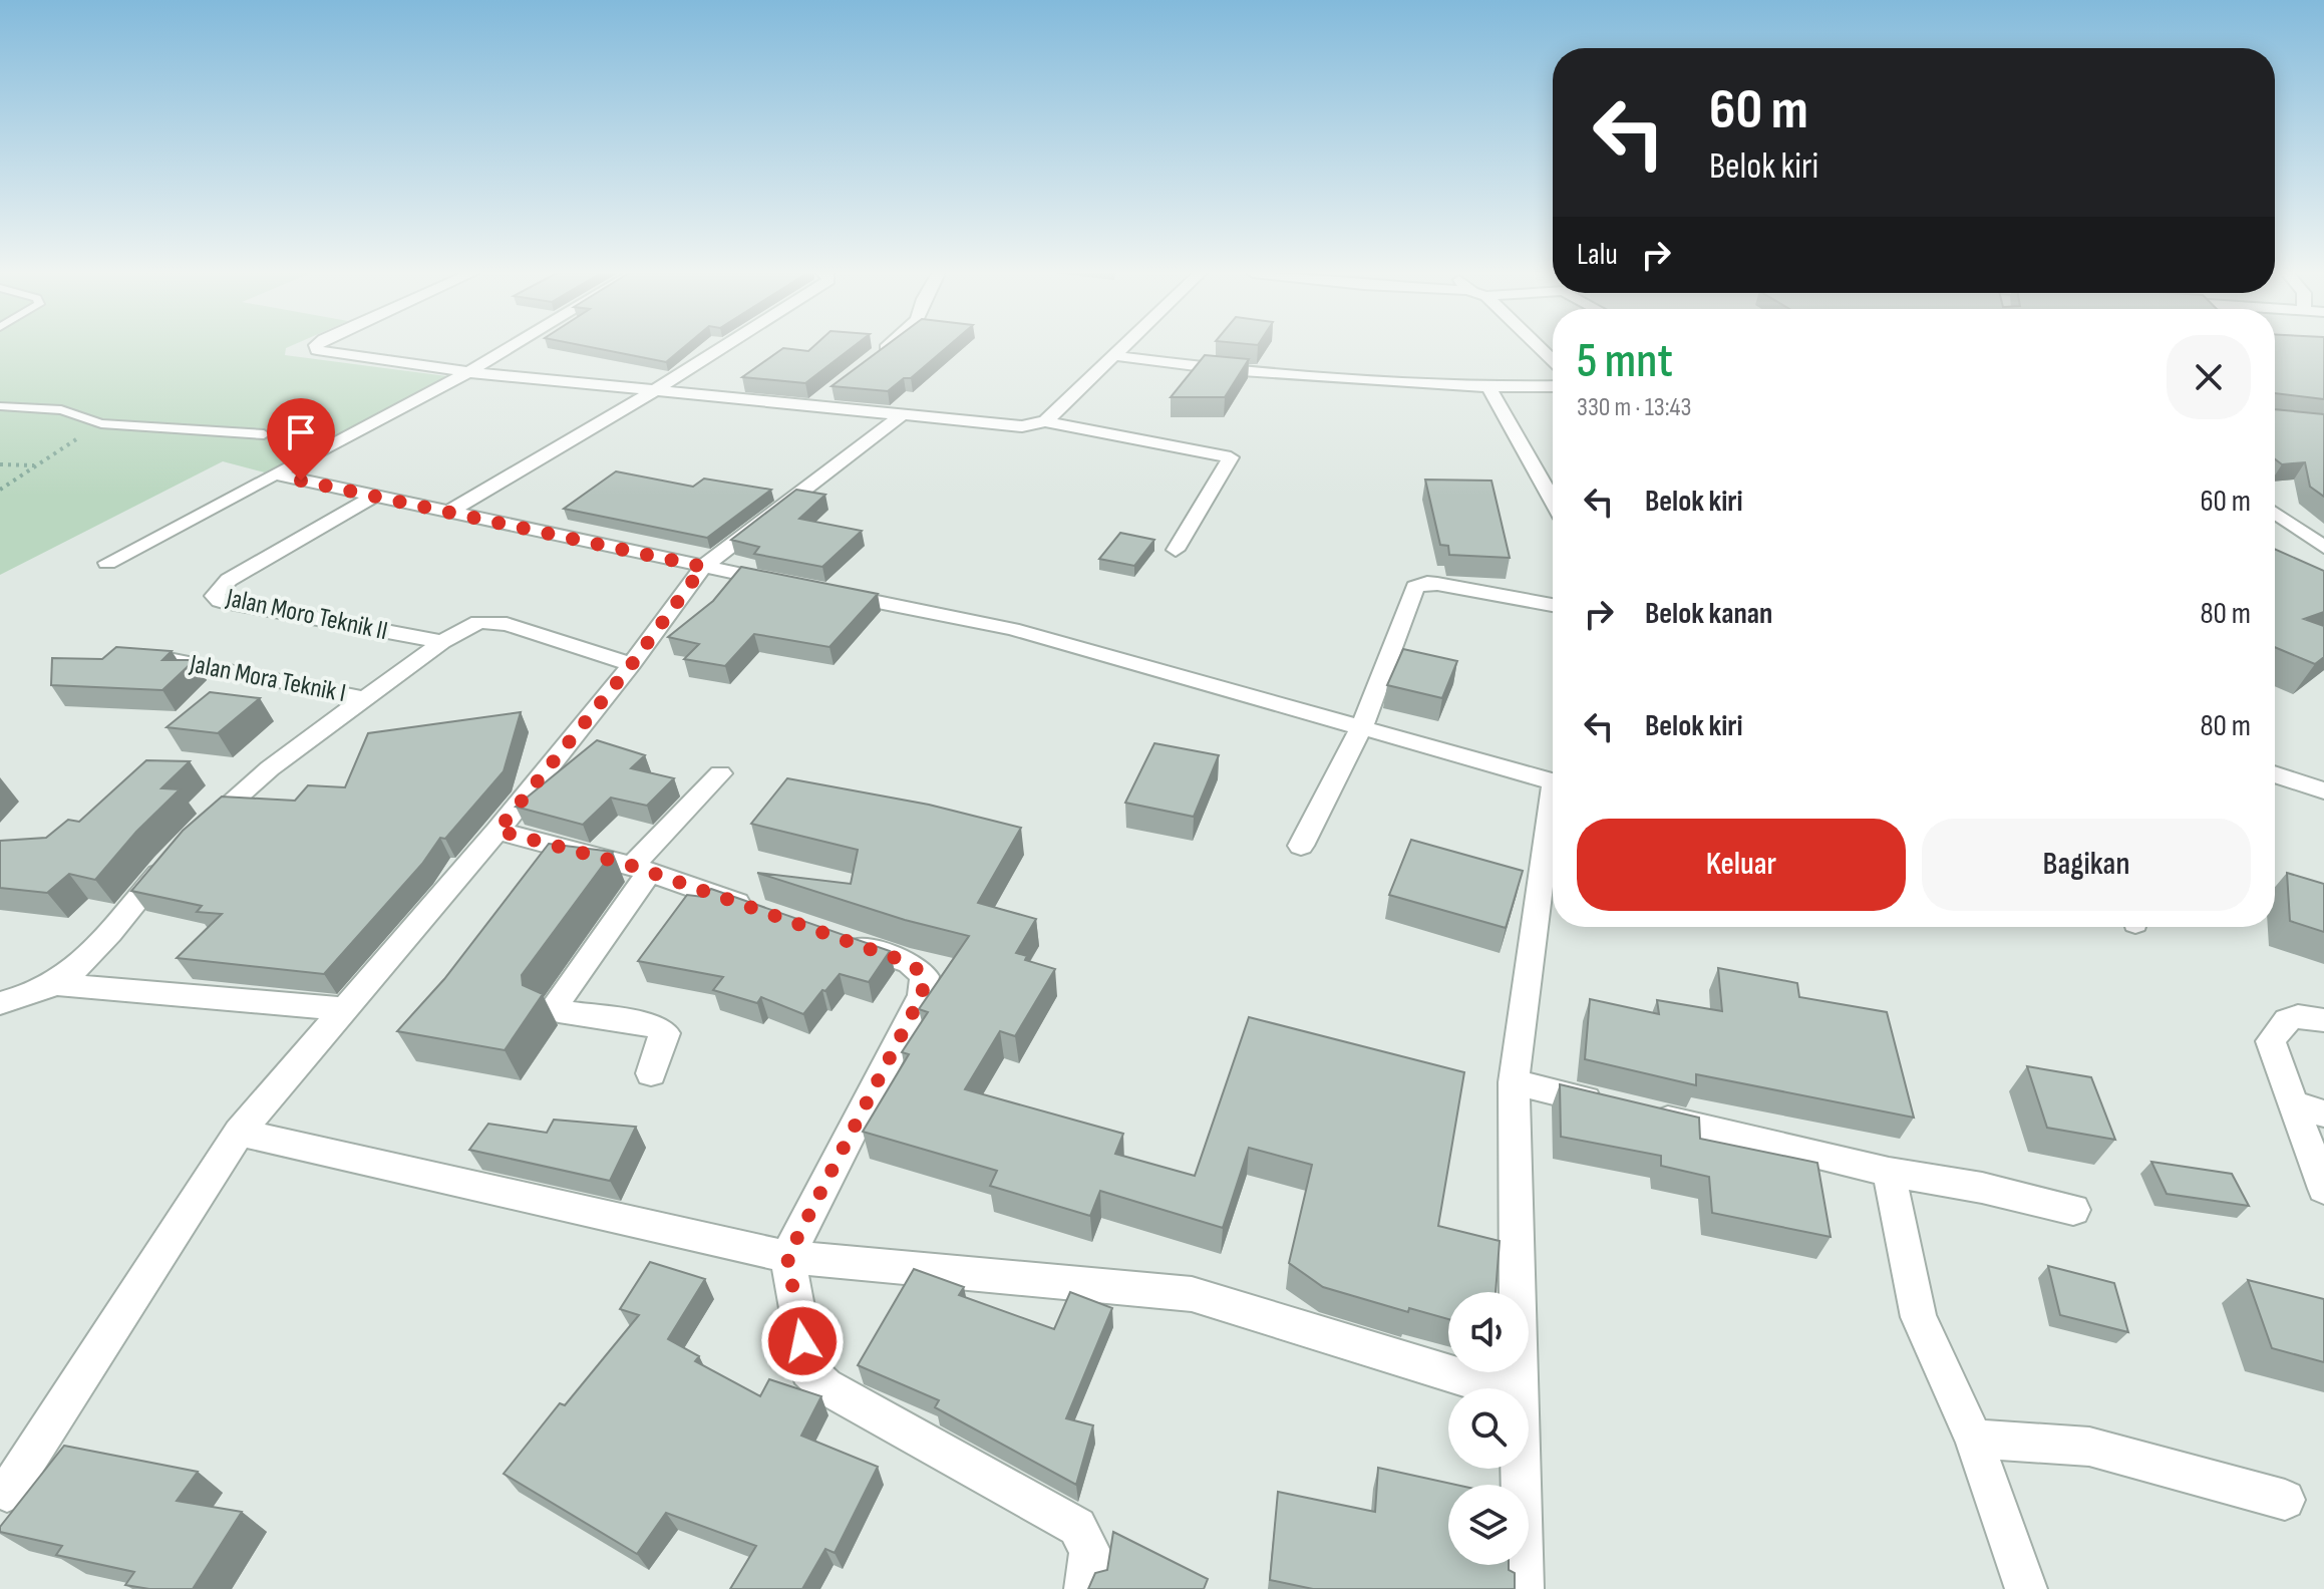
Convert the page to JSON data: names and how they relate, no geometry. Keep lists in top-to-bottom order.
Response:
{
  "streets": {
    "street": ["Jalan Moro Teknik II", "Jalan Mora Teknik I"]
  },
  "page": {
    "turn": ["60 m", "Belok kiri"],
    "then": "Lalu",
    "heading": ["5 mnt", "330 m · 13:43"],
    "list": [
      {
        "name": "Belok kiri",
        "value": "60 m"
      },
      {
        "name": "Belok kanan",
        "value": "80 m"
      },
      {
        "name": "Belok kiri",
        "value": "80 m"
      }
    ],
    "buttons": ["Keluar", "Bagikan"]
  }
}
